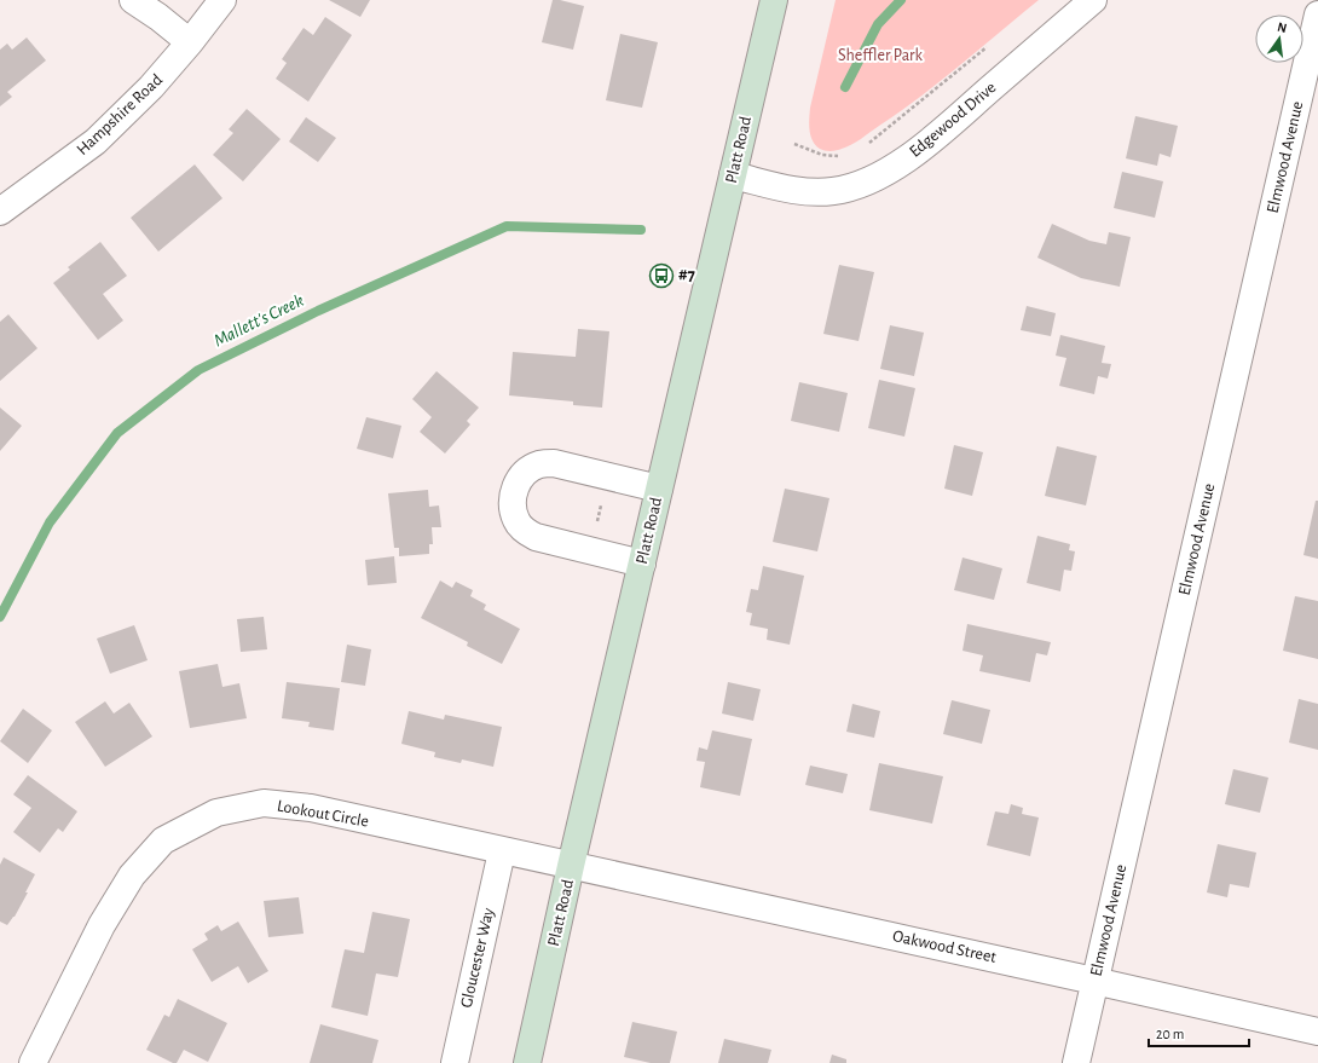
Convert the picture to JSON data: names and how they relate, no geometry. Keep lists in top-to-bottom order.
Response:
{
  "streets": {
    "main road": ["Platt Road"],
    "street": [
      "Hampshire Road",
      "Edgewood Drive",
      "Elmwood Avenue",
      "Lookout Circle",
      "Oakwood Street",
      "Gloucester Way"
    ]
  },
  "crossings": [
    ["Edgewood Drive", "Platt Road"],
    ["Platt Road", "Lookout Circle"],
    ["Platt Road", "Oakwood Street"],
    ["Elmwood Avenue", "Oakwood Street"],
    ["Lookout Circle", "Oakwood Street"],
    ["Lookout Circle", "Gloucester Way"]
  ],
  "water": ["Mallett's Creek"],
  "parks": ["Sheffler Park"],
  "places": {
    "bus stop": ["#7"]
  },
  "scale_bar": "20 m",
  "north": "top"
}
